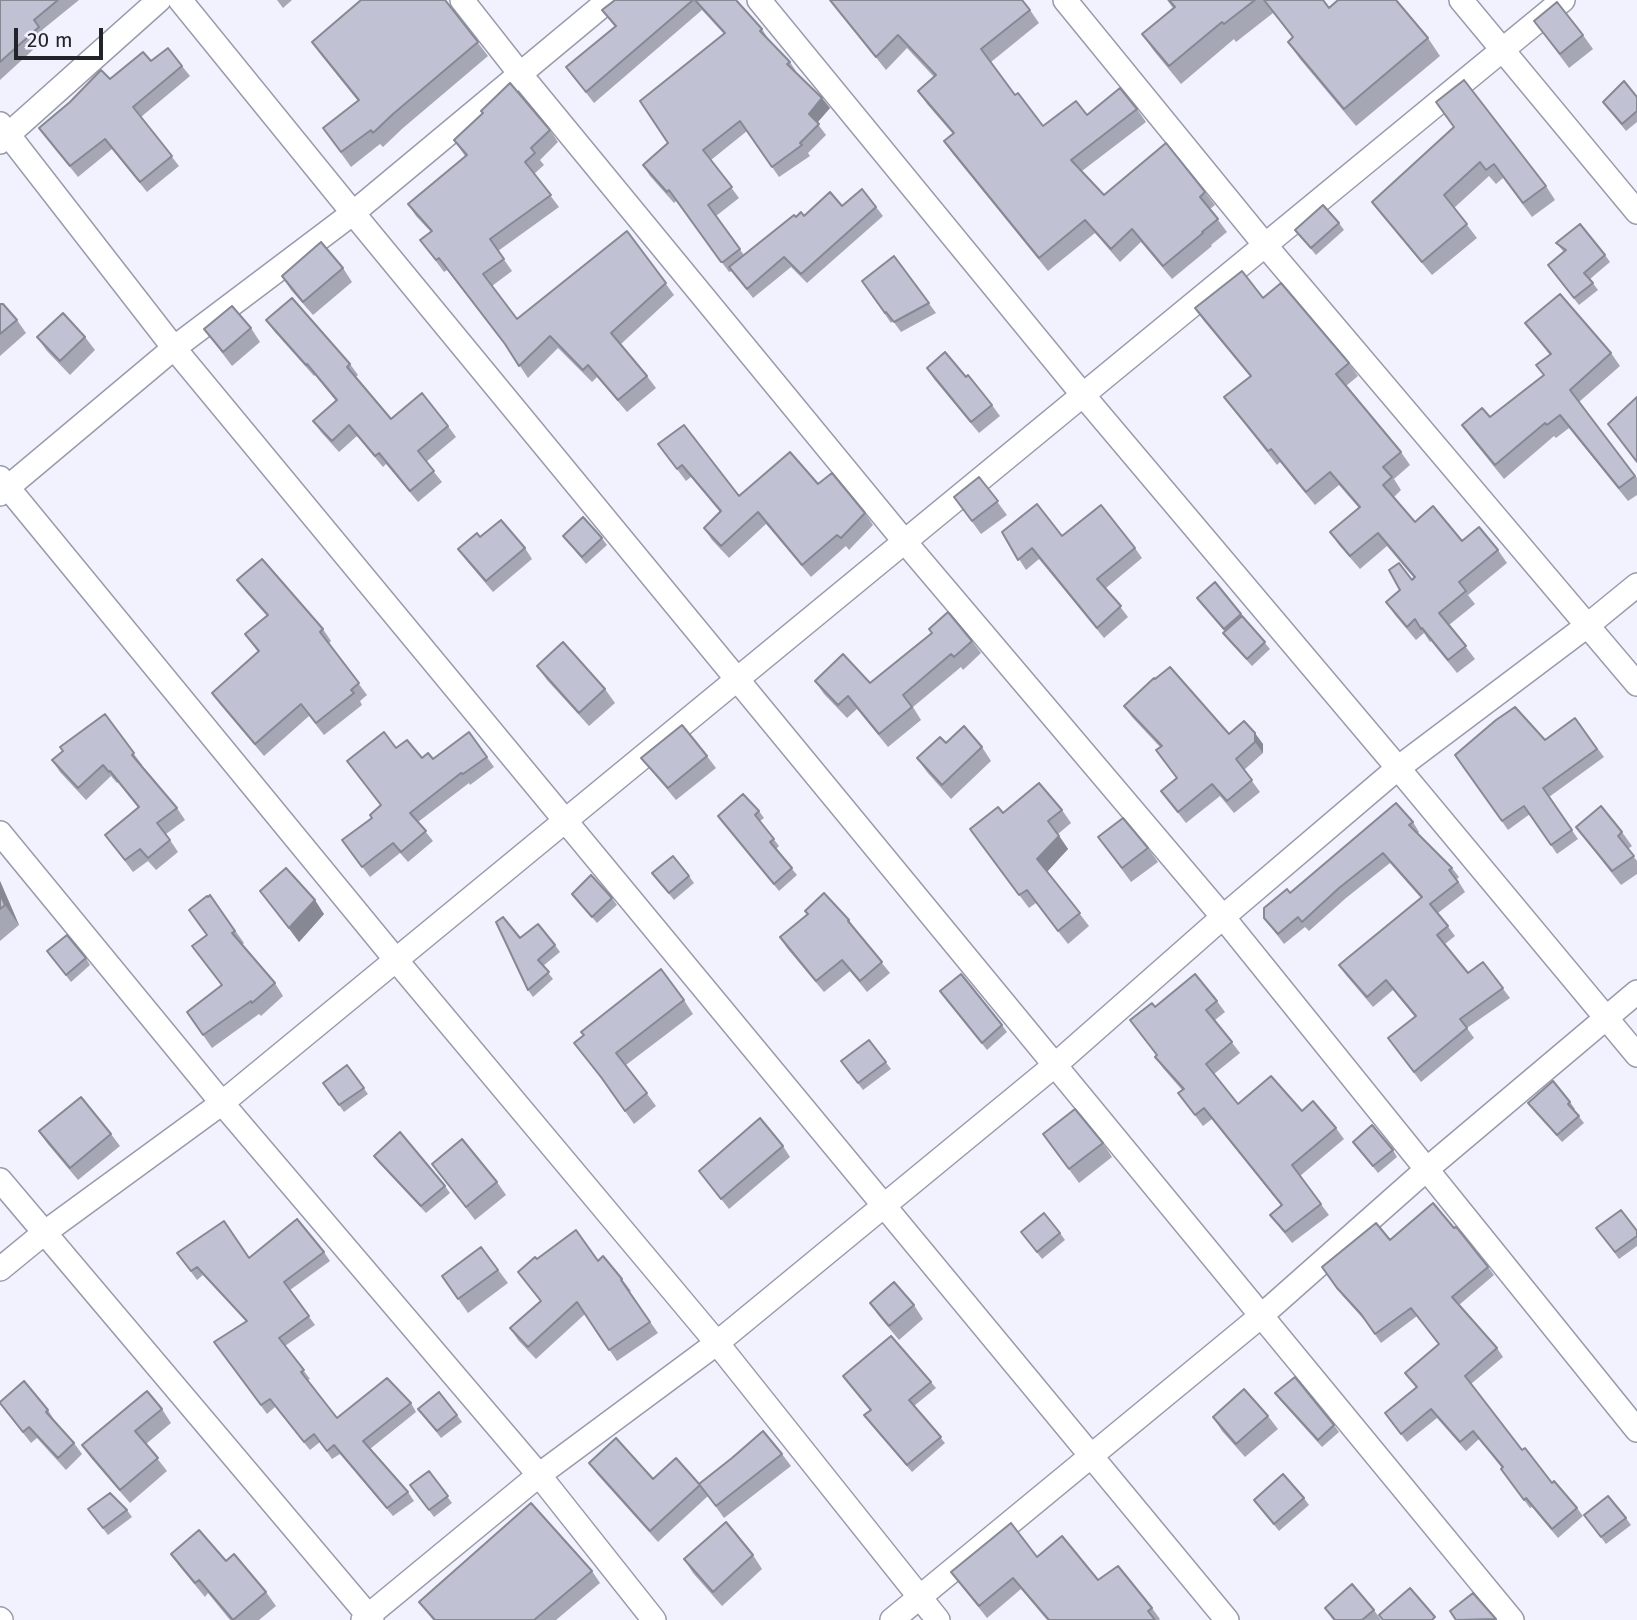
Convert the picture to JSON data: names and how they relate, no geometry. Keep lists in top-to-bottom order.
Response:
{
  "scale_bar": "20 m"
}
